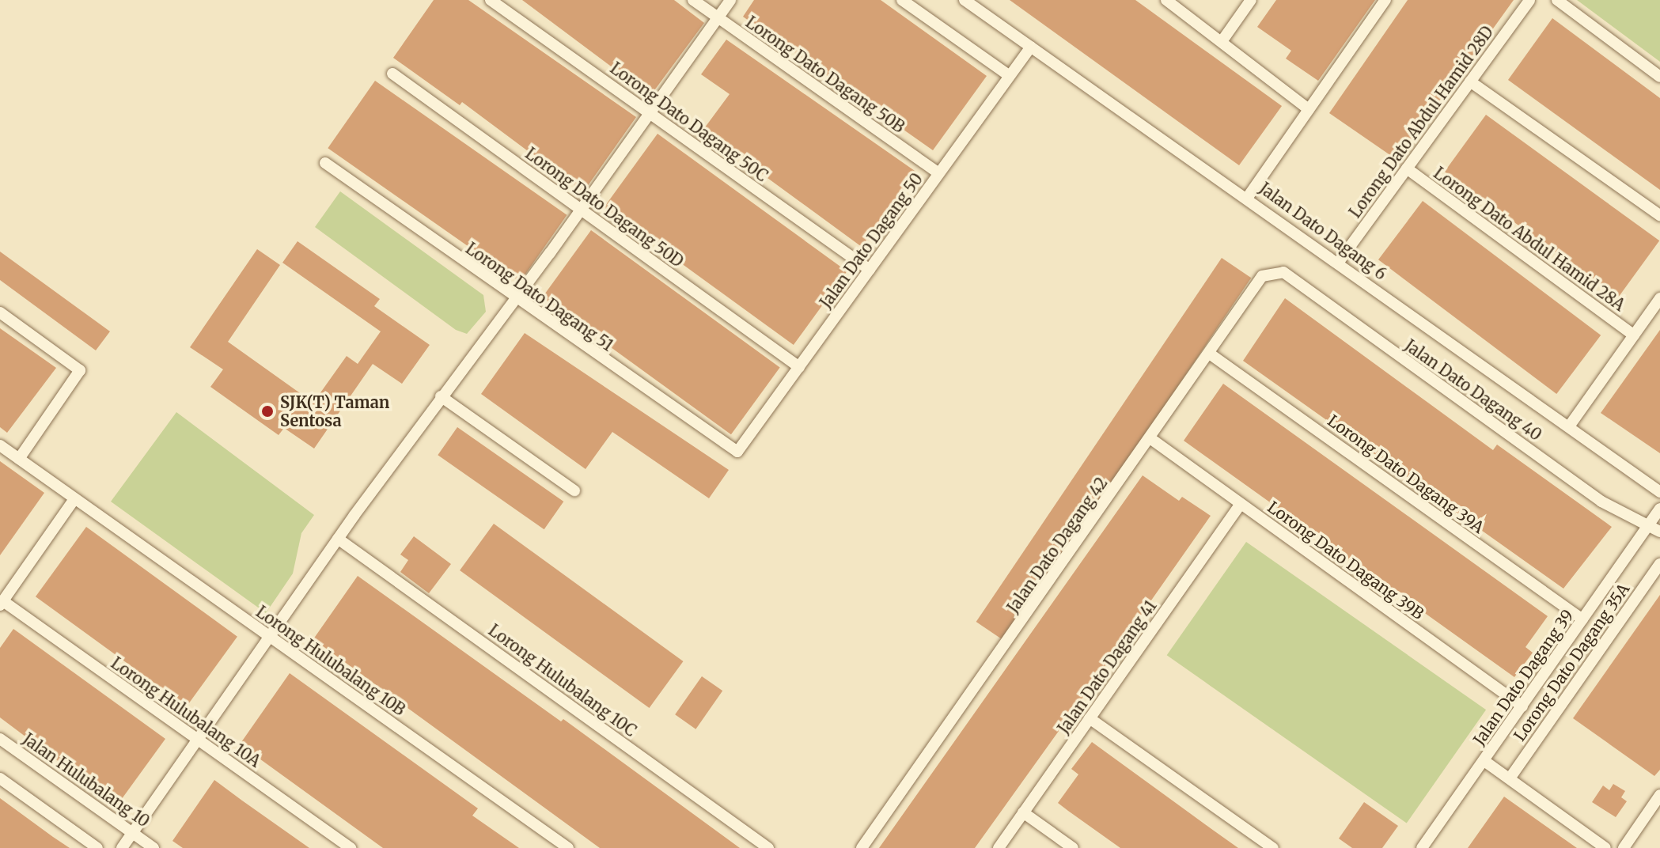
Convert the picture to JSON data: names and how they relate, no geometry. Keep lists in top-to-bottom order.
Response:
{
  "streets": {
    "street": [
      "Lorong Dato Dagang 50B",
      "Lorong Dato Dagang 50C",
      "Lorong Dato Abdul Hamid 28D",
      "Lorong Dato Dagang 50D",
      "Jalan Dato Dagang 6",
      "Lorong Dato Abdul Hamid 28A",
      "Jalan Dato Dagang 50",
      "Lorong Dato Dagang 51",
      "Jalan Dato Dagang 40",
      "Lorong Dato Dagang 39A",
      "Jalan Dato Dagang 42",
      "Lorong Dato Dagang 39B",
      "Lorong Hulubalang 10B",
      "Lorong Dato Dagang 35A",
      "Jalan Dato Dagang 41",
      "Jalan Dato Dagang 39",
      "Lorong Hulubalang 10C",
      "Lorong Hulubalang 10A",
      "Jalan Hulubalang 10"
    ]
  },
  "crossings": [
    ["Lorong Dato Dagang 50B", "Jalan Dato Dagang 50"],
    ["Lorong Dato Dagang 50C", "Jalan Dato Dagang 50"],
    ["Lorong Dato Abdul Hamid 28D", "Jalan Dato Dagang 6"],
    ["Lorong Dato Abdul Hamid 28D", "Lorong Dato Abdul Hamid 28A"],
    ["Lorong Dato Dagang 50D", "Jalan Dato Dagang 50"],
    ["Jalan Dato Dagang 6", "Jalan Dato Dagang 50"],
    ["Jalan Dato Dagang 50", "Lorong Dato Dagang 51"],
    ["Jalan Dato Dagang 40", "Jalan Dato Dagang 42"],
    ["Jalan Dato Dagang 40", "Jalan Dato Dagang 39"],
    ["Lorong Dato Dagang 39A", "Jalan Dato Dagang 42"],
    ["Lorong Dato Dagang 39A", "Jalan Dato Dagang 39"],
    ["Jalan Dato Dagang 42", "Lorong Dato Dagang 39B"],
    ["Lorong Dato Dagang 39B", "Jalan Dato Dagang 41"],
    ["Lorong Dato Dagang 39B", "Jalan Dato Dagang 39"]
  ],
  "places": ["SJK(T) Taman Sentosa"]
}
